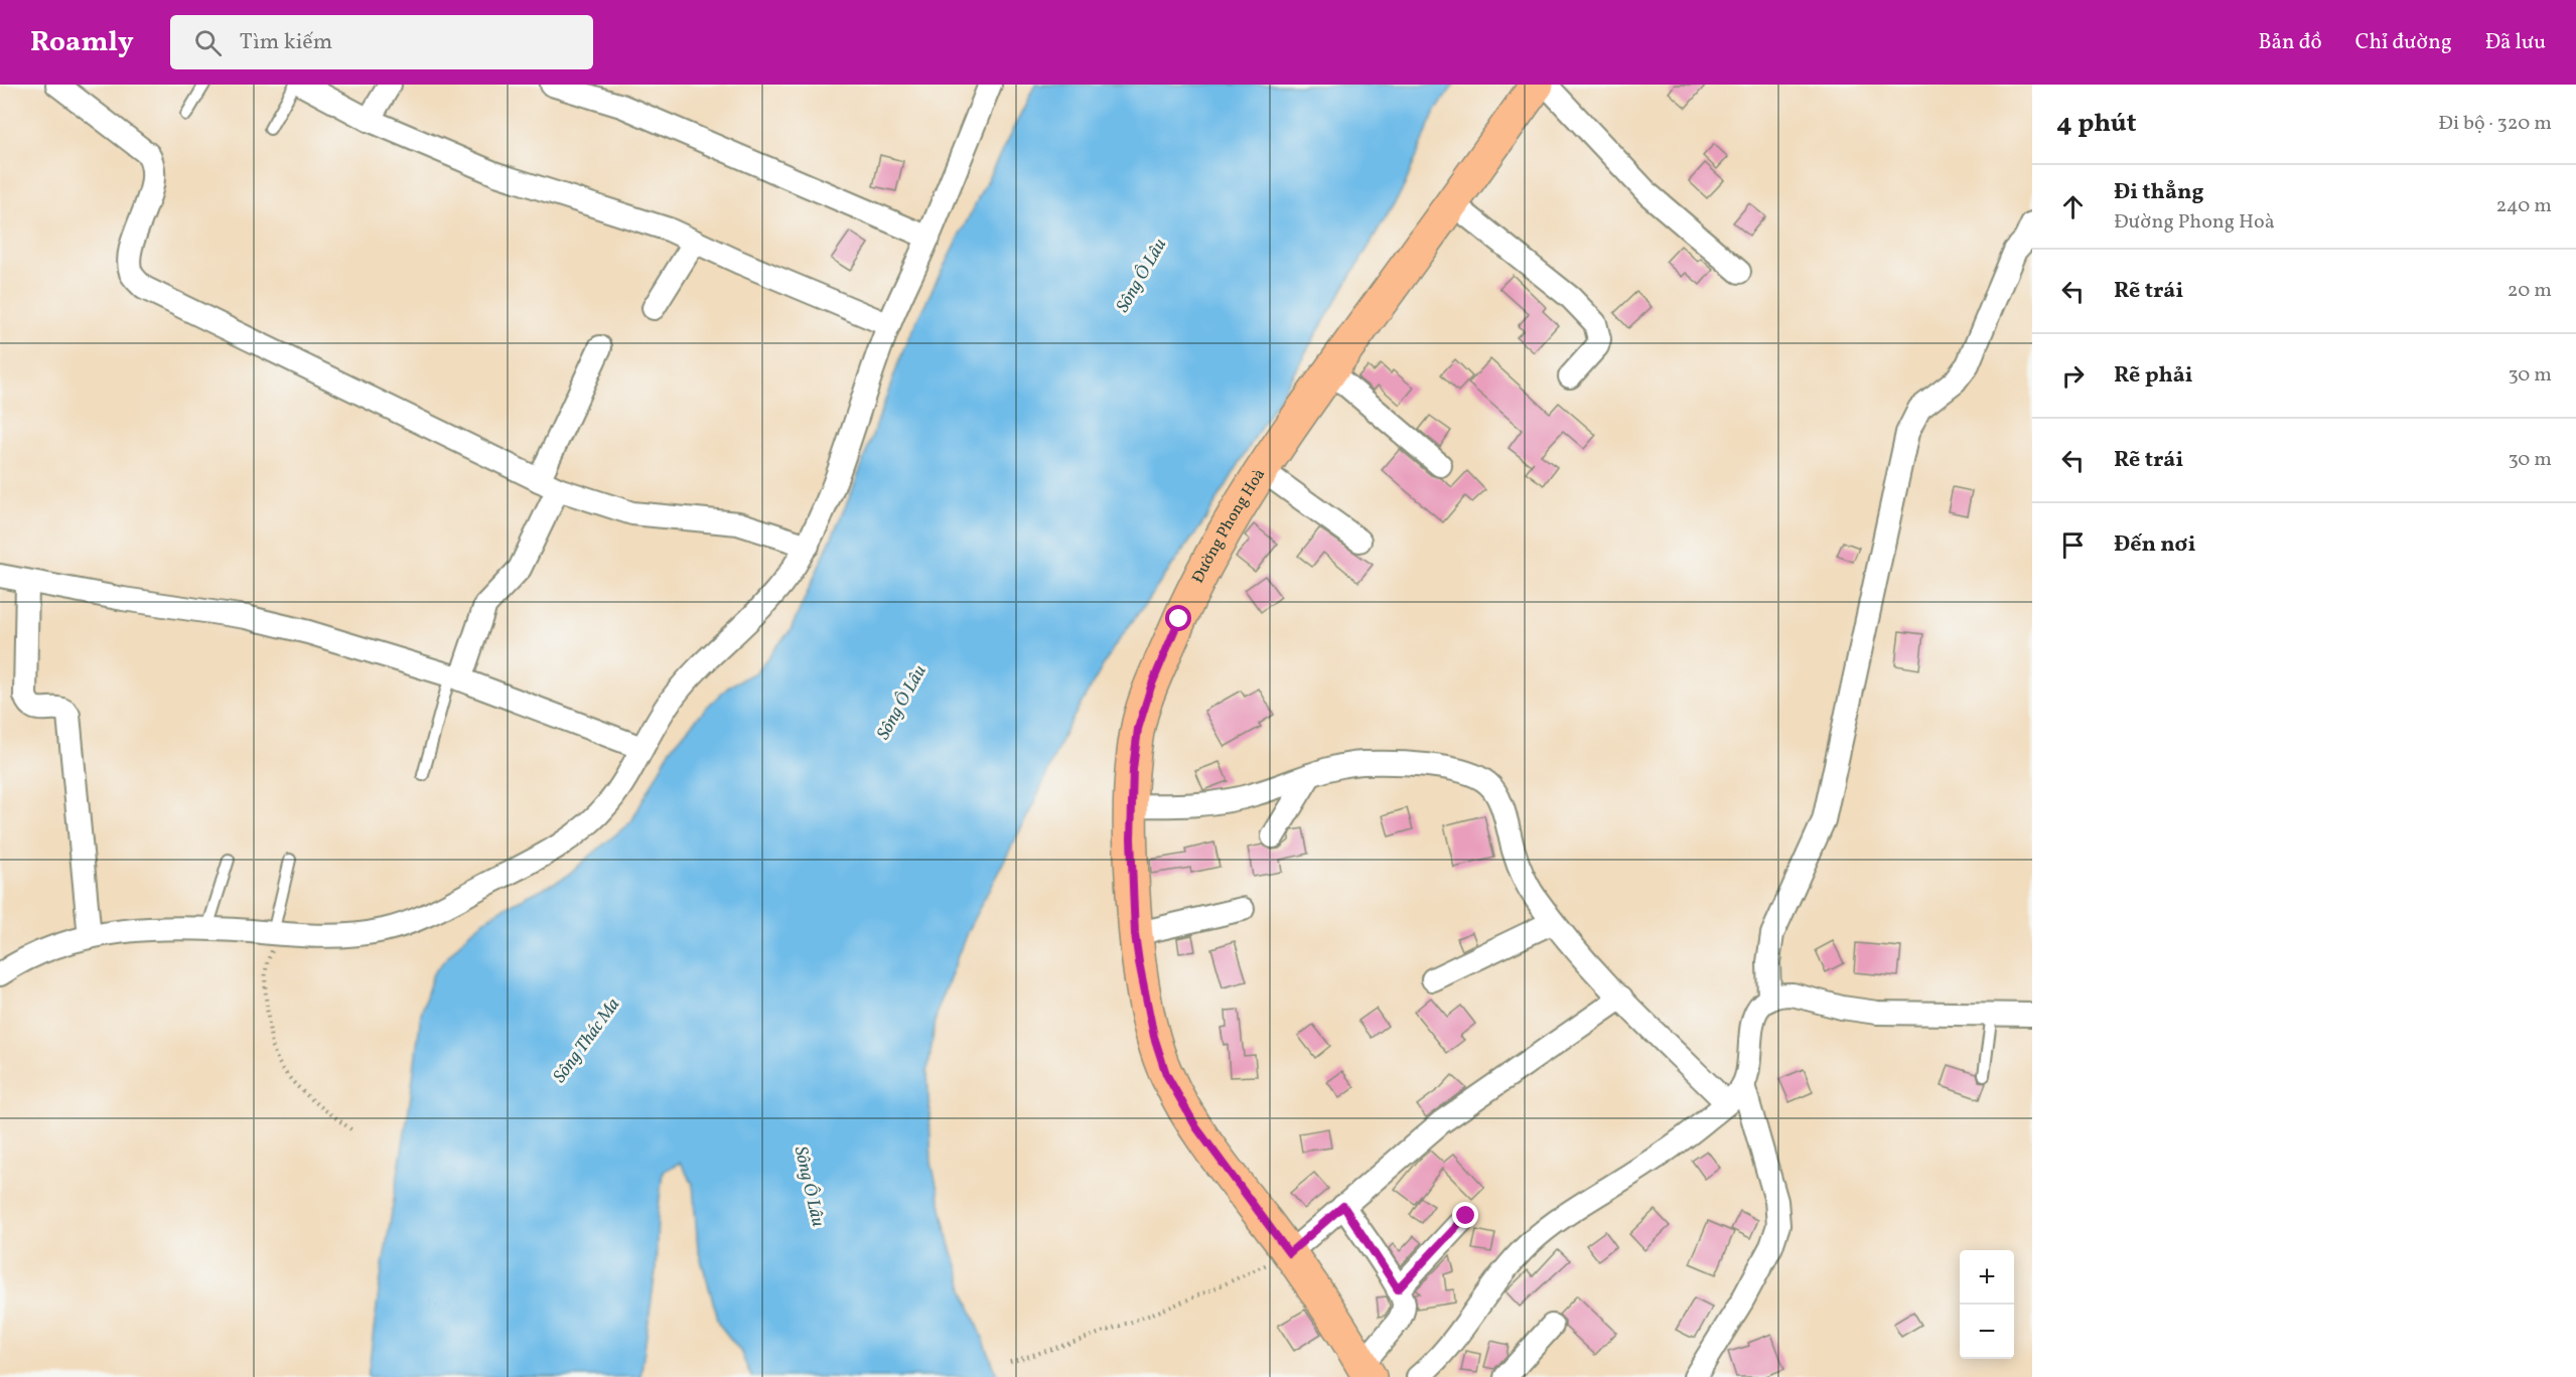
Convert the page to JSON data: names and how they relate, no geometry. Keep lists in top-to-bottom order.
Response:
{
  "streets": {
    "main road": ["Đường Phong Hoà"]
  },
  "water": ["Sông Ô Lâu", "Sông Thác Ma"],
  "page": {
    "header": "Roamly",
    "search": "Tìm kiếm",
    "nav": ["Bản đồ", "Chỉ đường", "Đã lưu"],
    "heading": ["4 phút", "Đi bộ · 320 m"],
    "list": [
      ["Đi thẳng", "Đường Phong Hoà", "240 m"],
      ["Rẽ trái", "20 m"],
      ["Rẽ phải", "30 m"],
      ["Rẽ trái", "30 m"],
      "Đến nơi"
    ],
    "map_buttons": ["+", "−"]
  }
}
